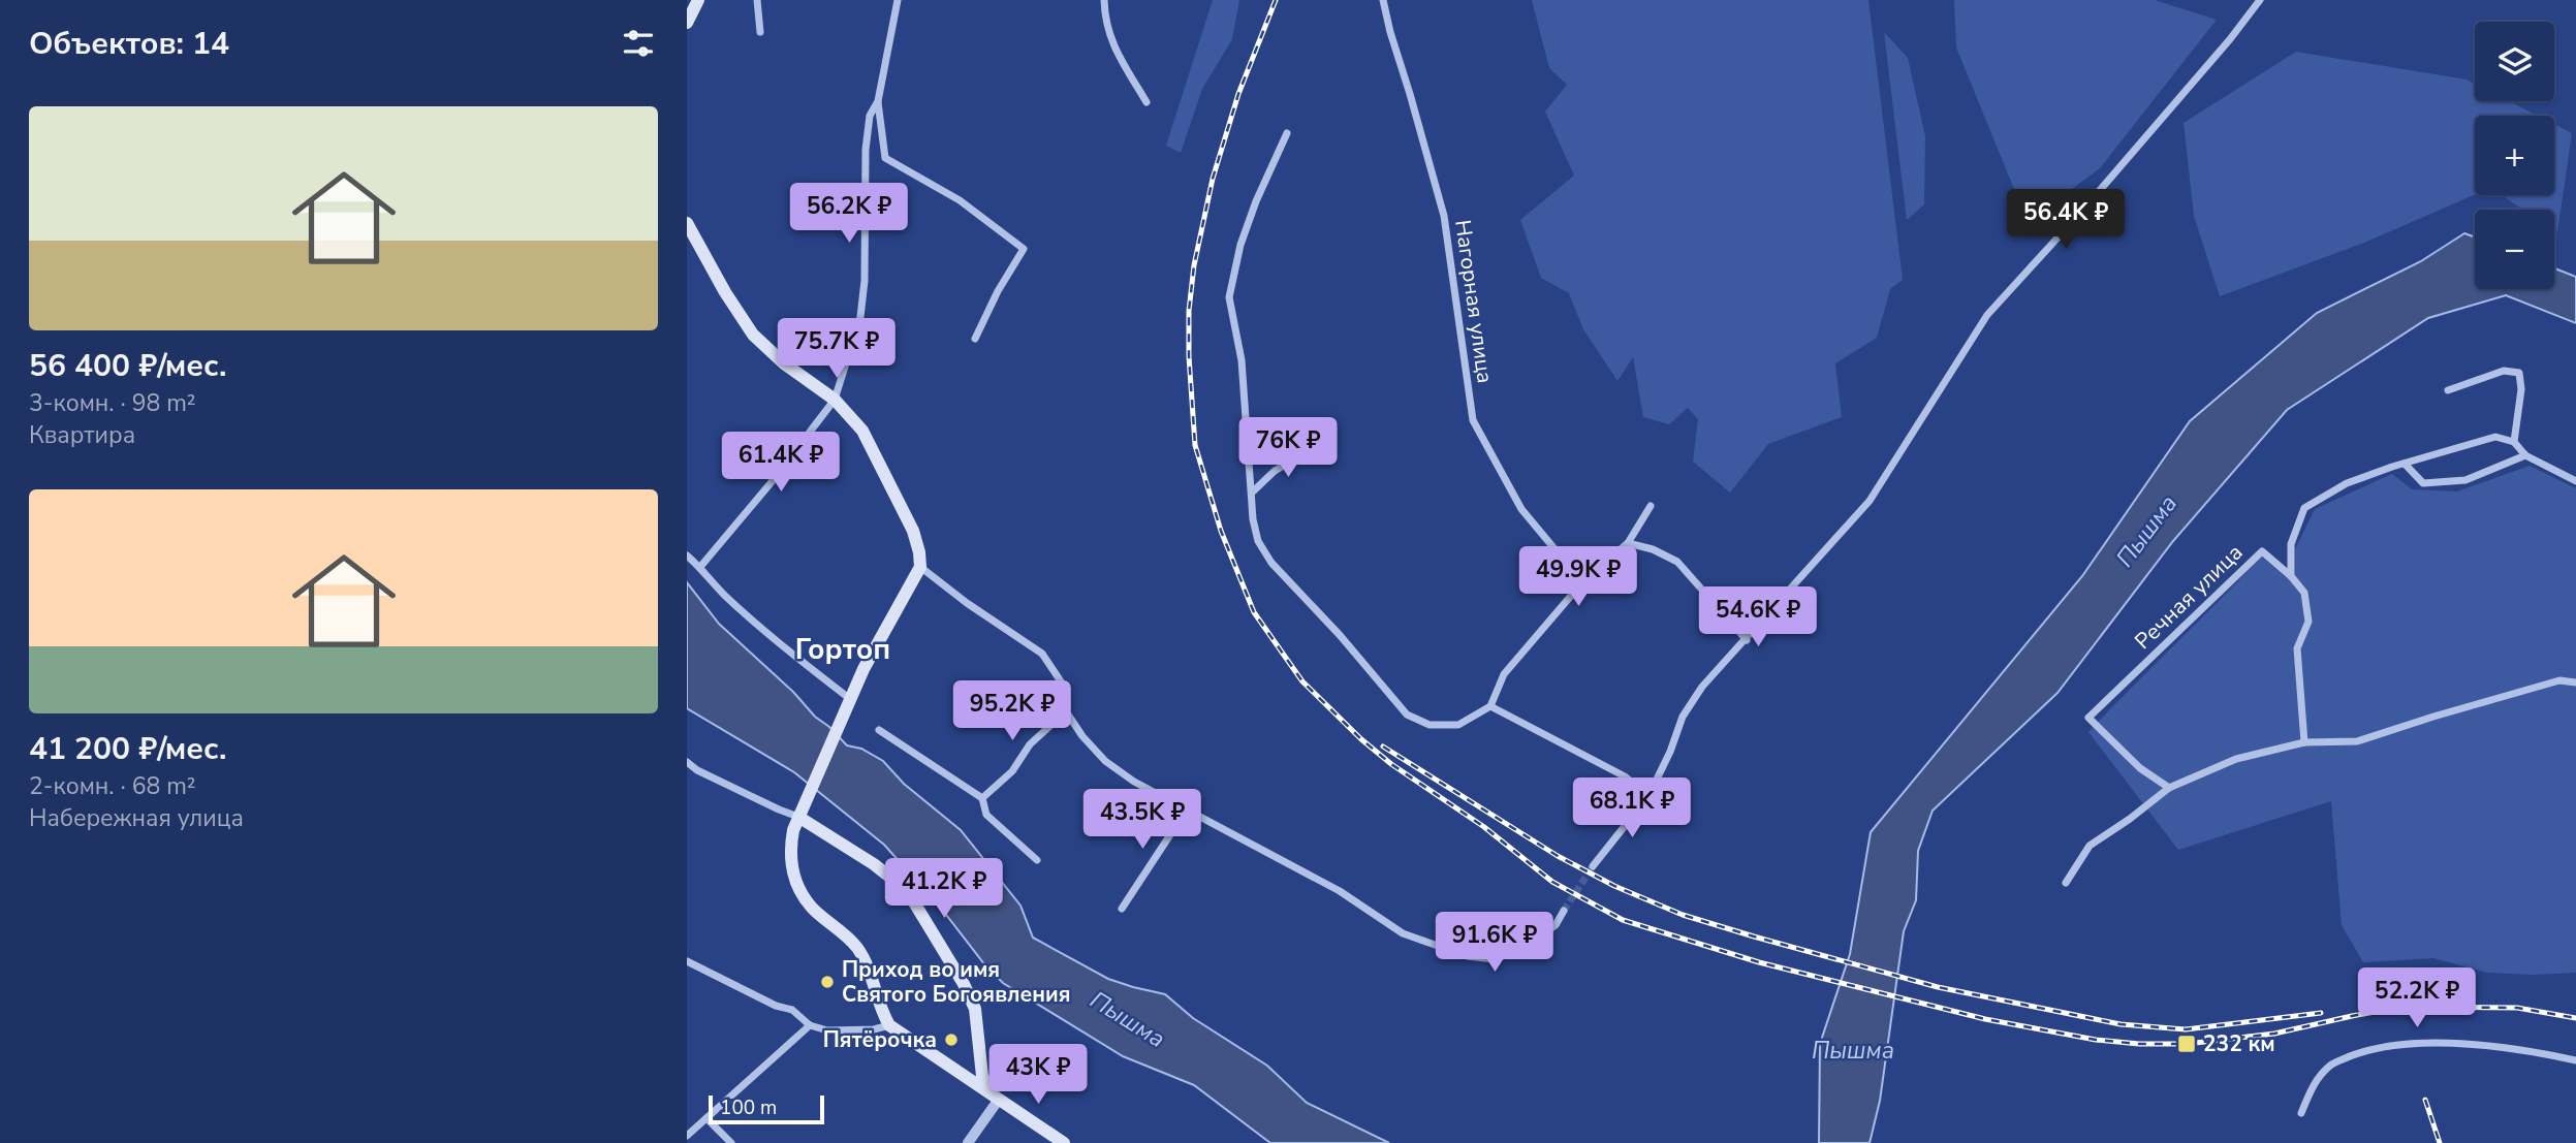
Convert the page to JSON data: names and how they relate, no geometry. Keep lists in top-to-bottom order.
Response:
{
  "streets": {
    "street": ["Нагорная улица", "Речная улица"]
  },
  "districts": ["Гортоп"],
  "water": ["Пышма"],
  "places": {
    "other": ["Приход во имя Святого Богоявления", "Пятёрочка"],
    "transit": ["232 км"]
  },
  "scale_bar": "100 m",
  "page": {
    "heading": "Объектов: 14",
    "map_buttons": ["+", "−"],
    "list": [
      {
        "name": "56 400 ₽/мес.",
        "note": "3-комн. · 98 m² · Квартира"
      },
      {
        "name": "41 200 ₽/мес.",
        "note": "2-комн. · 68 m² · Набережная улица"
      }
    ],
    "price": [
      "56.2K ₽",
      "56.4K ₽",
      "75.7K ₽",
      "76K ₽",
      "61.4K ₽",
      "49.9K ₽",
      "54.6K ₽",
      "95.2K ₽",
      "68.1K ₽",
      "43.5K ₽",
      "41.2K ₽",
      "91.6K ₽",
      "52.2K ₽",
      "43K ₽"
    ],
    "scale": "100 m"
  }
}
